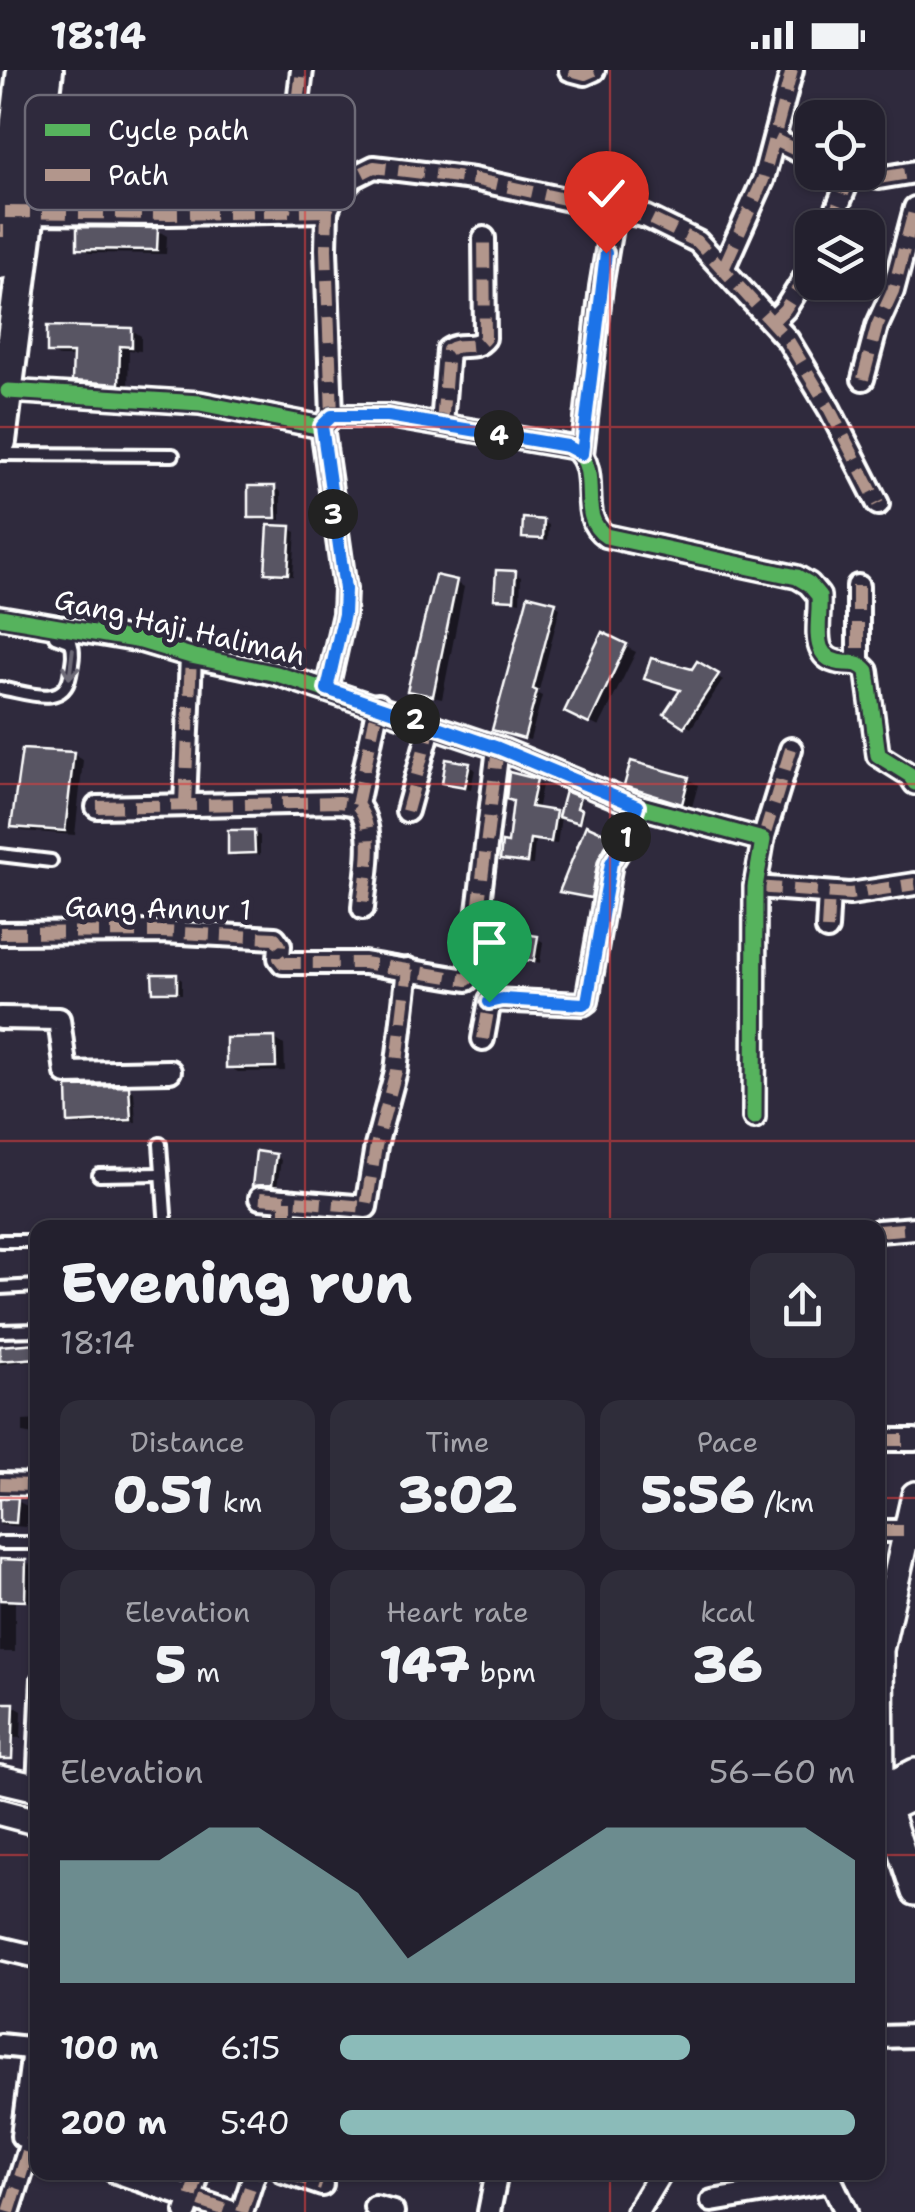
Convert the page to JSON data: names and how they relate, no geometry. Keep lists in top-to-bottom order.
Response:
{
  "streets": {
    "street": ["Gang Haji Halimah", "Gang Annur 1"]
  },
  "crossings": [
    ["Gang Haji Halimah", "Gang Annur 1"]
  ],
  "legend": ["Cycle path", "Path"],
  "page": {
    "status": "18:14",
    "pins": [
      "4",
      "3",
      "2",
      "1"
    ],
    "heading": ["Evening run", "18:14"],
    "stats": [
      ["Distance", "0.51 km"],
      ["Time", "3:02"],
      ["Pace", "5:56 /km"],
      ["Elevation", "5 m"],
      ["Heart rate", "147 bpm"],
      ["kcal", "36"]
    ],
    "chart": ["Elevation", "56–60 m"],
    "list": [
      {
        "name": "100 m",
        "note": "6:15"
      },
      {
        "name": "200 m",
        "note": "5:40"
      }
    ]
  }
}
